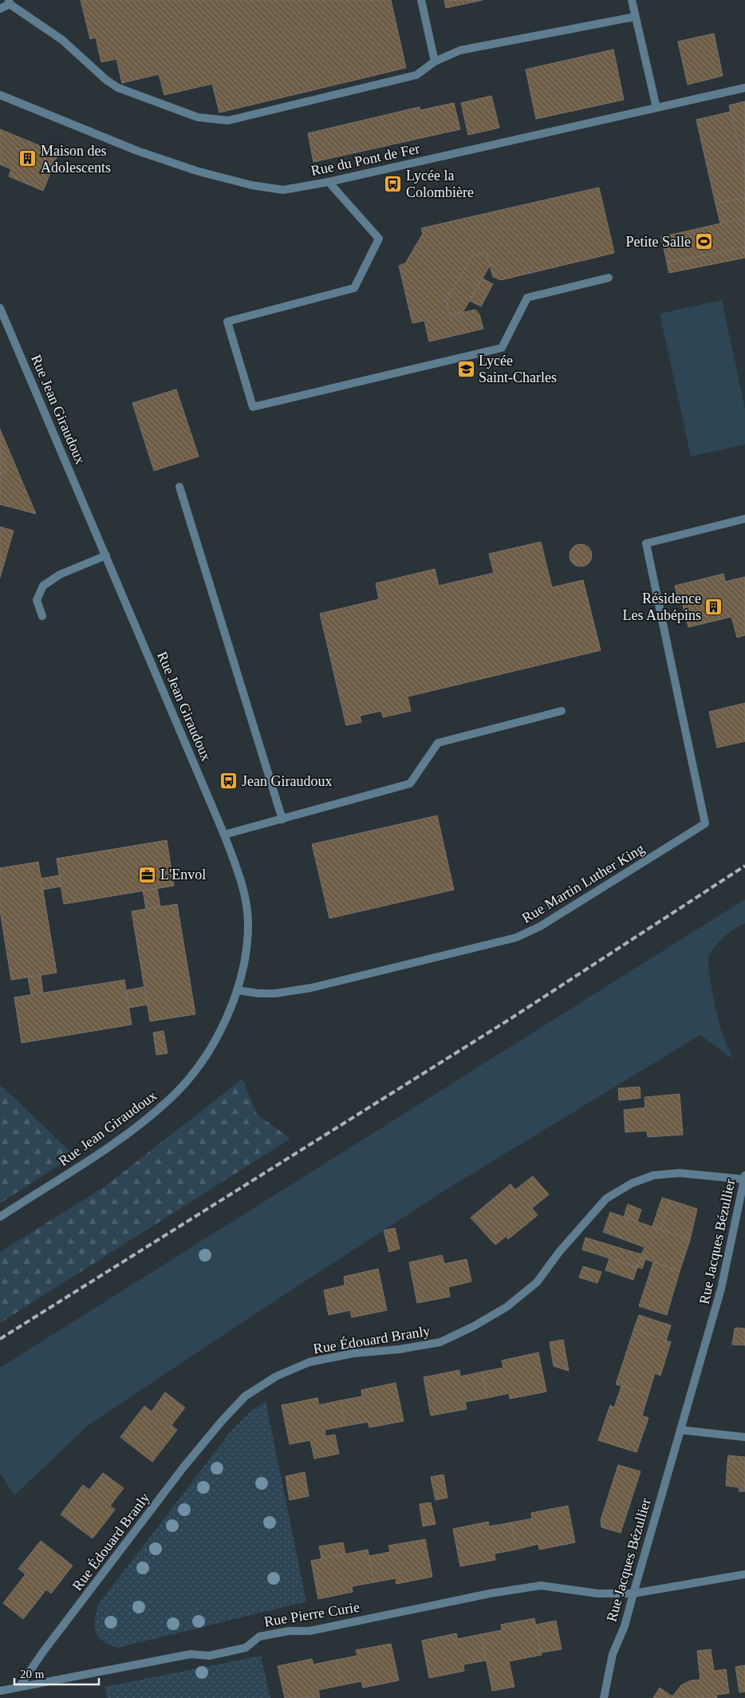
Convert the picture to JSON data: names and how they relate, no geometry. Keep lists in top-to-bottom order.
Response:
{
  "streets": {
    "street": [
      "Rue du Pont de Fer",
      "Rue Jean Giraudoux",
      "Rue Martin Luther King",
      "Rue Jacques Bézullier",
      "Rue Édouard Branly",
      "Rue Pierre Curie"
    ]
  },
  "crossings": [
    ["Rue Jean Giraudoux", "Rue Martin Luther King"],
    ["Rue Jacques Bézullier", "Rue Édouard Branly"],
    ["Rue Jacques Bézullier", "Rue Pierre Curie"],
    ["Rue Édouard Branly", "Rue Pierre Curie"]
  ],
  "places": {
    "building": ["Maison des Adolescents", "Résidence Les Aubépins"],
    "bus stop": ["Lycée la Colombière", "Jean Giraudoux"],
    "sports": ["Petite Salle"],
    "school or university": ["Lycée Saint-Charles"],
    "office": ["L'Envol"]
  },
  "scale_bar": "20 m"
}
